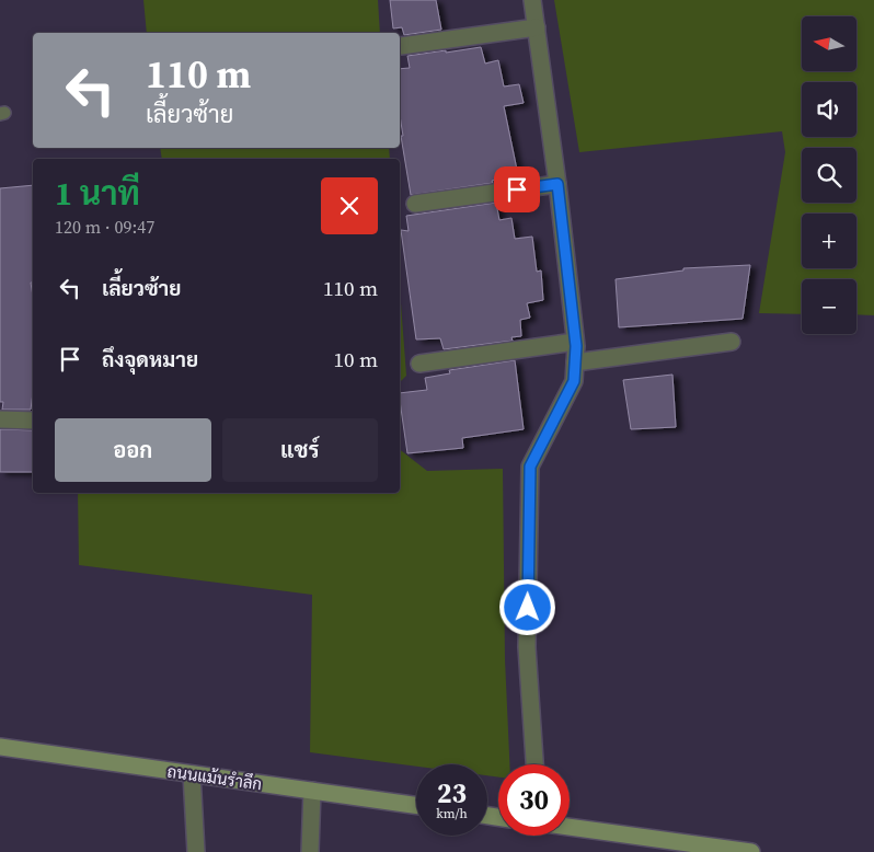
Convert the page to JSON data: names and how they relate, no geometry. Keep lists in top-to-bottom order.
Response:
{
  "streets": {
    "street": ["ถนนแม้นรำลึก"]
  },
  "north": "left",
  "page": {
    "map_buttons": ["+", "−"],
    "turn": ["110 m", "เลี้ยวซ้าย"],
    "heading": ["1 นาที", "120 m · 09:47"],
    "list": [
      {
        "name": "เลี้ยวซ้าย",
        "value": "110 m"
      },
      {
        "name": "ถึงจุดหมาย",
        "value": "10 m"
      }
    ],
    "buttons": ["ออก", "แชร์"],
    "speed": "23 km/h",
    "limit": "30"
  }
}
